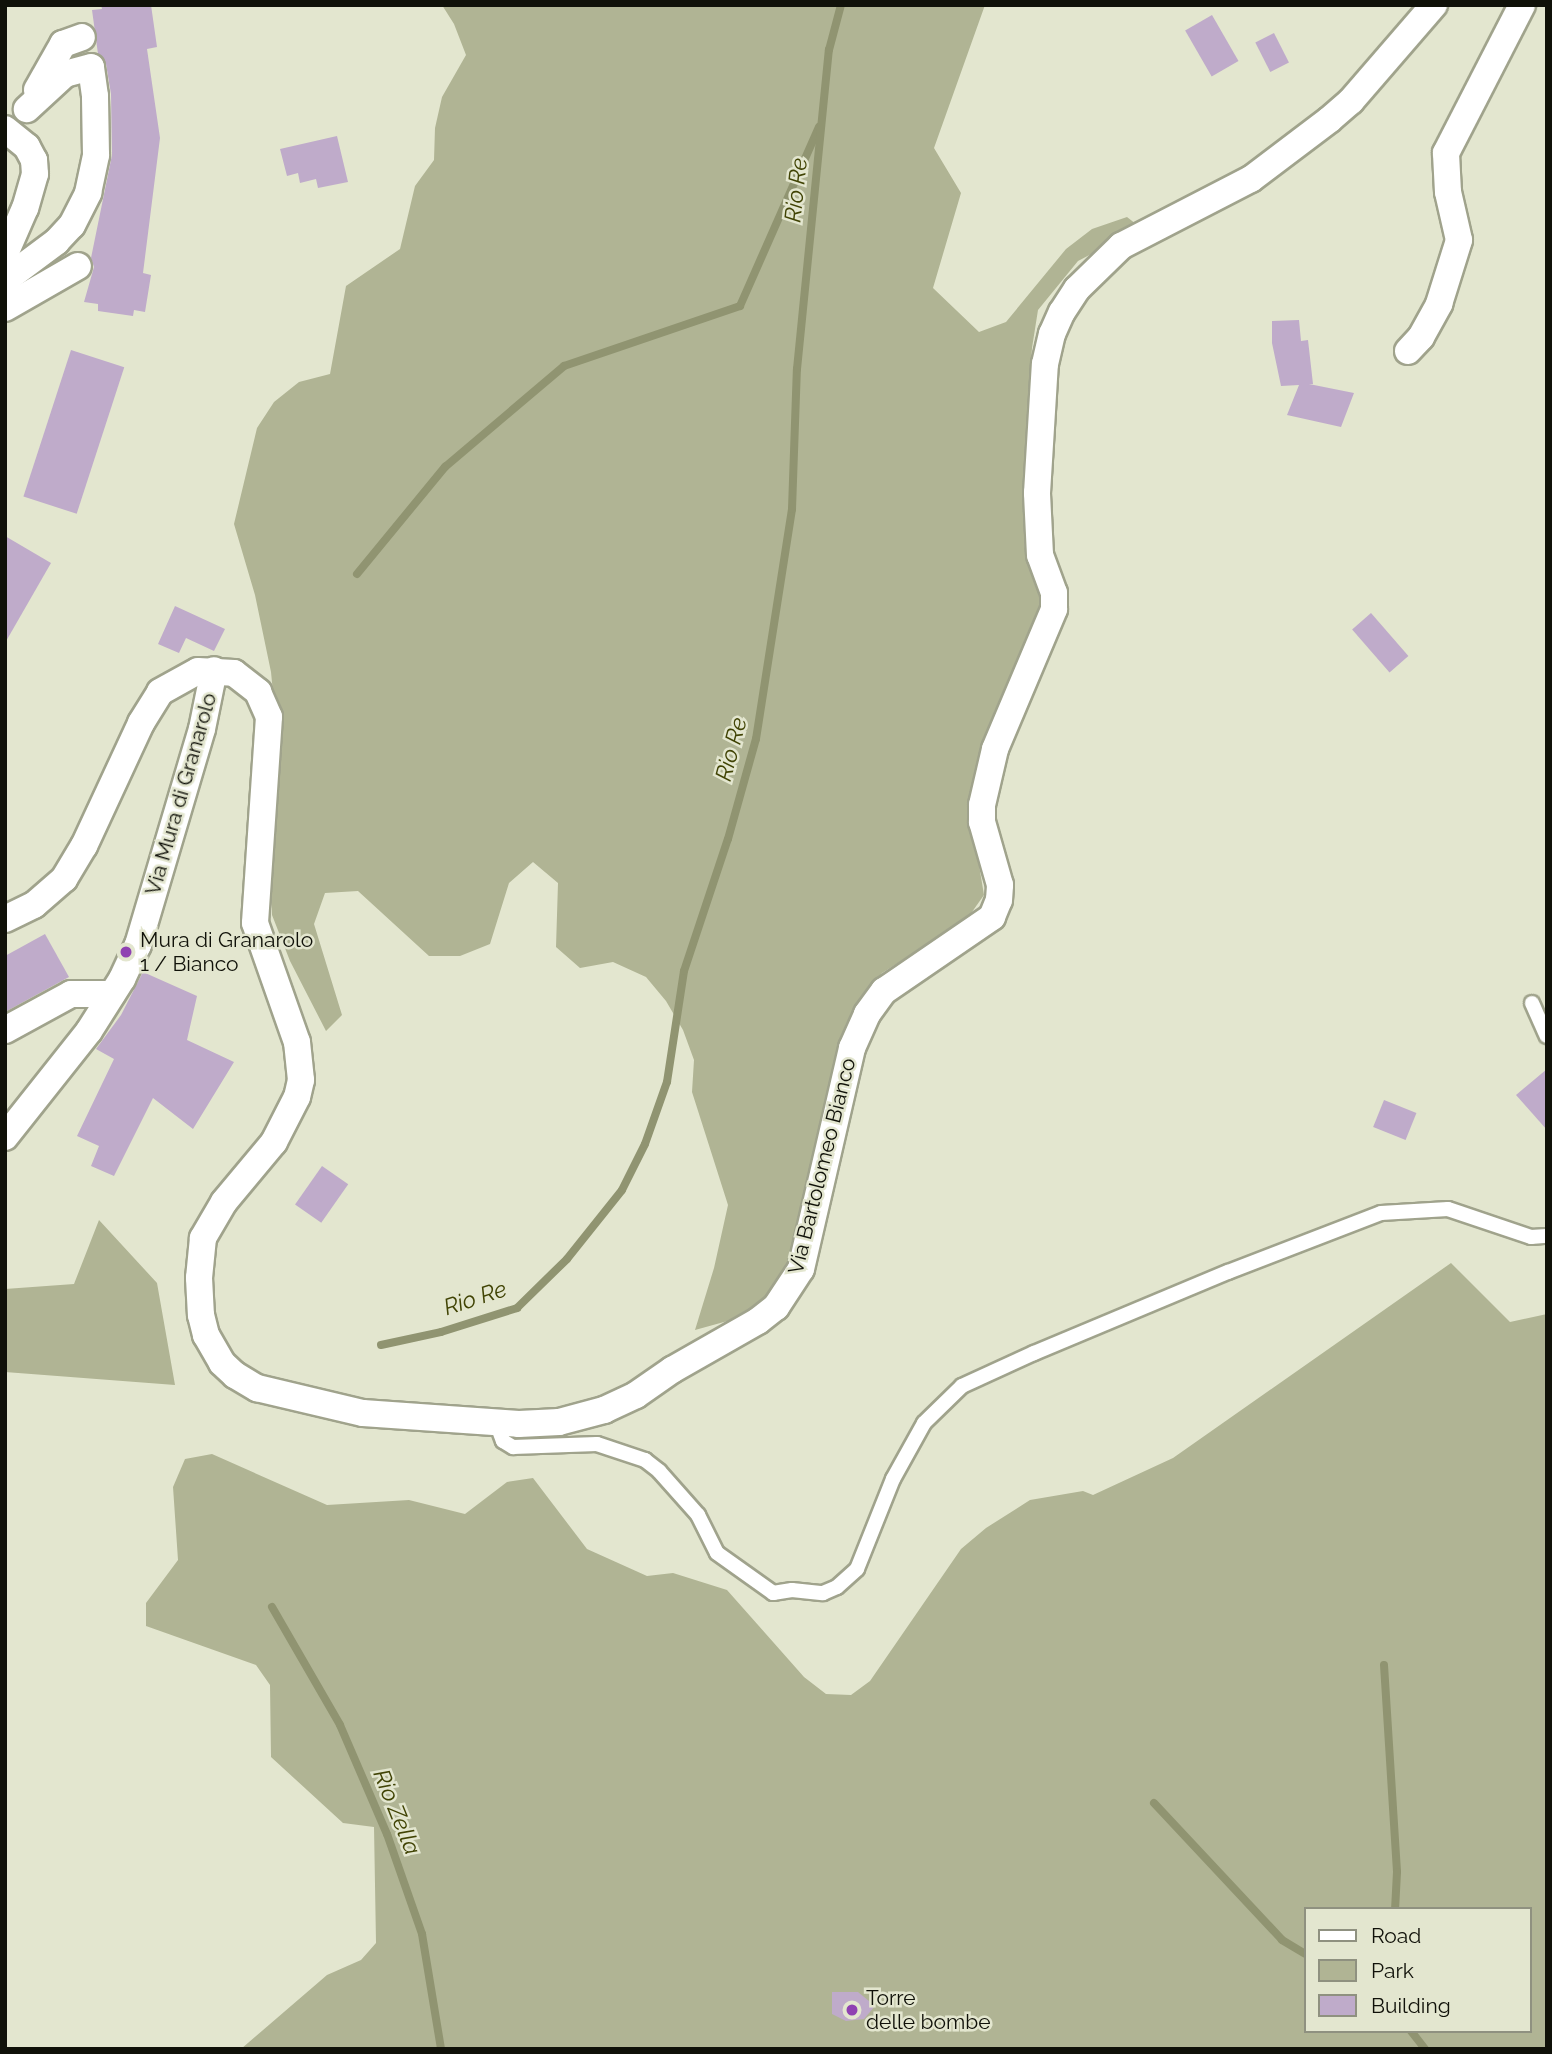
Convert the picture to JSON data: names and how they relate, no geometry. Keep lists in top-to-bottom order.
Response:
{
  "streets": {
    "street": ["Via Mura di Granarolo", "Via Bartolomeo Bianco"]
  },
  "crossings": [
    ["Via Mura di Granarolo", "Via Bartolomeo Bianco"]
  ],
  "water": ["Rio Re", "Rio Zella"],
  "places": ["Mura di Granarolo 1 / Bianco", "Torre delle bombe"],
  "legend": ["Road", "Park", "Building"]
}
